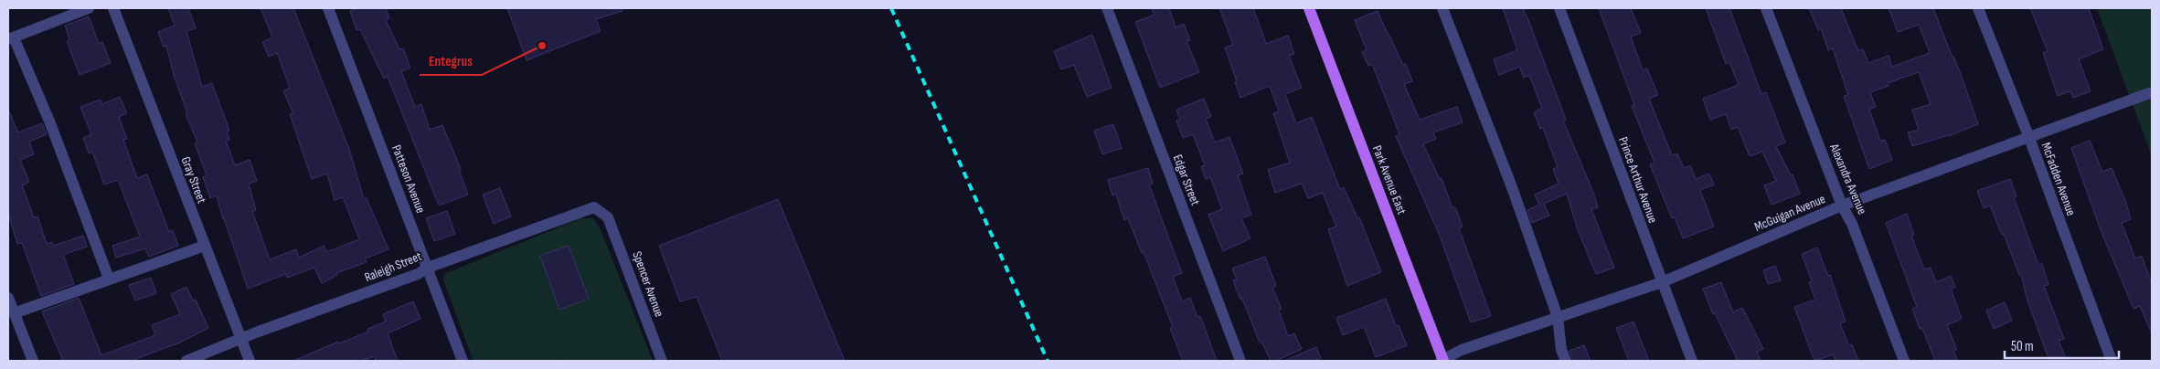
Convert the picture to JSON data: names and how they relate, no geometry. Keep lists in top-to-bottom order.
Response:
{
  "streets": {
    "main road": ["Park Avenue East"],
    "street": [
      "Patteson Avenue",
      "Alexandra Avenue",
      "McFadden Avenue",
      "Gray Street",
      "Edgar Street",
      "Prince Arthur Avenue",
      "McGuigan Avenue",
      "Raleigh Street",
      "Spencer Avenue"
    ]
  },
  "crossings": [
    ["Patteson Avenue", "Raleigh Street"],
    ["Alexandra Avenue", "McGuigan Avenue"],
    ["McFadden Avenue", "McGuigan Avenue"],
    ["Gray Street", "Raleigh Street"],
    ["Park Avenue East", "McGuigan Avenue"],
    ["Prince Arthur Avenue", "McGuigan Avenue"],
    ["Raleigh Street", "Spencer Avenue"]
  ],
  "places": ["Entegrus"],
  "scale_bar": "50 m"
}
